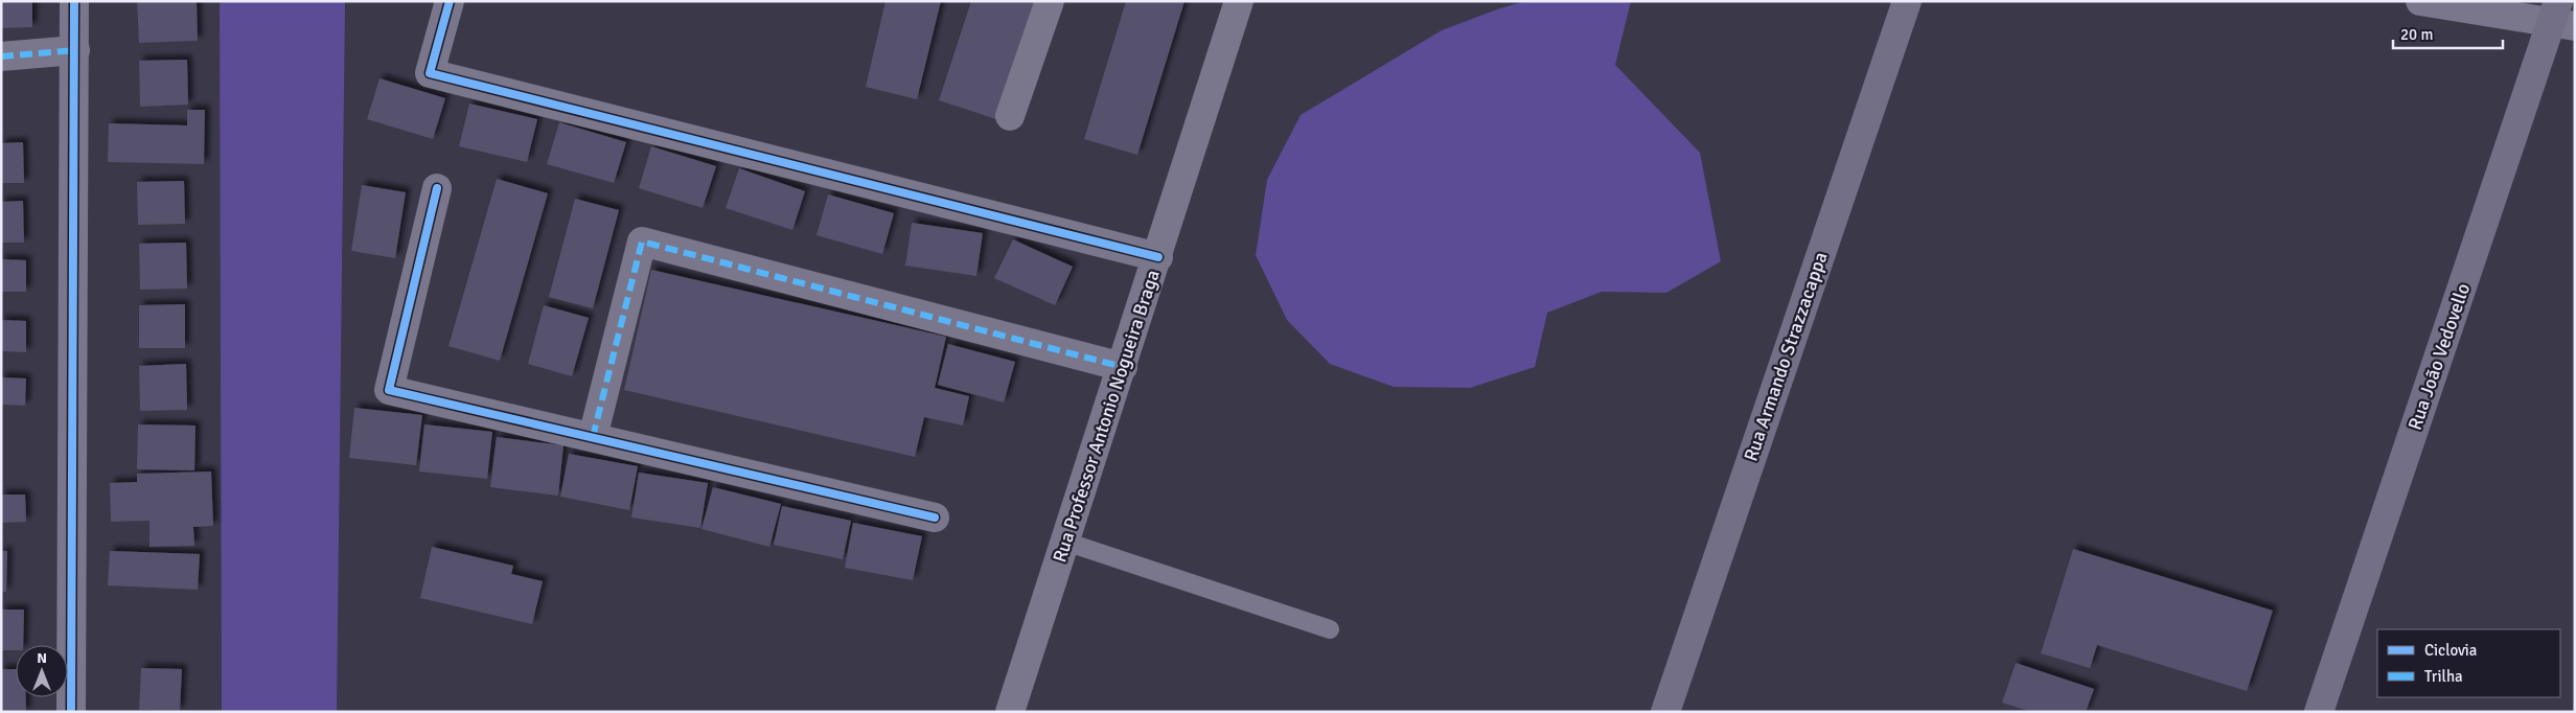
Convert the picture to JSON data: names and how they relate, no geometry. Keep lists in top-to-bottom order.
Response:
{
  "streets": {
    "main road": ["Rua Armando Strazzacappa", "Rua João Vedovello"],
    "street": ["Rua Professor Antonio Nogueira Braga"]
  },
  "legend": ["Ciclovia", "Trilha"],
  "scale_bar": "20 m",
  "north": "top"
}
